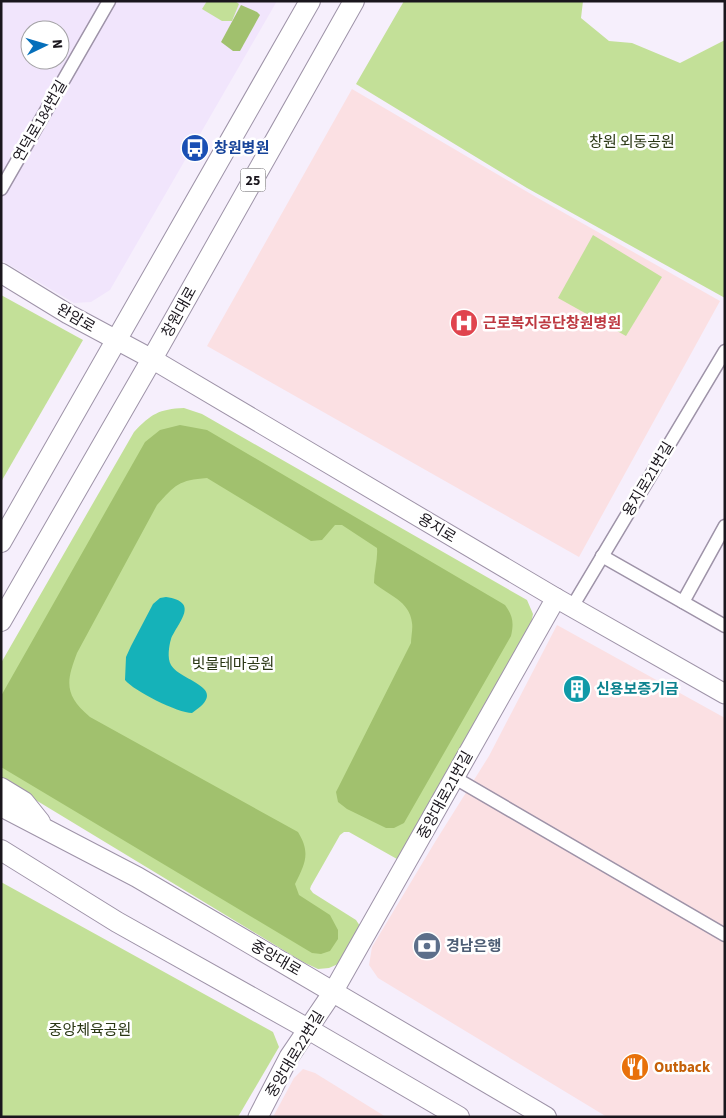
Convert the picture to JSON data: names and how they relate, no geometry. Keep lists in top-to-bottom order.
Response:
{
  "streets": {
    "main road": [
      "25",
      "창원대로",
      "완암로",
      "용지로",
      "중앙대로21번길",
      "중앙대로",
      "중앙대로22번길"
    ],
    "street": ["연덕로184번길", "용지로21번길"]
  },
  "crossings": [
    ["25", "완암로"],
    ["창원대로", "완암로"],
    ["창원대로", "용지로"],
    ["완암로", "용지로"],
    ["용지로21번길", "용지로"],
    ["용지로21번길", "중앙대로21번길"],
    ["용지로", "중앙대로21번길"],
    ["중앙대로21번길", "중앙대로"],
    ["중앙대로21번길", "중앙대로22번길"],
    ["중앙대로", "중앙대로22번길"]
  ],
  "parks": ["창원 외동공원", "빗물테마공원", "중앙체육공원"],
  "places": {
    "bus stop": ["창원병원"],
    "hospital": ["근로복지공단창원병원"],
    "building": ["신용보증기금"],
    "bank": ["경남은행"],
    "restaurant": ["Outback"]
  },
  "north": "right"
}
